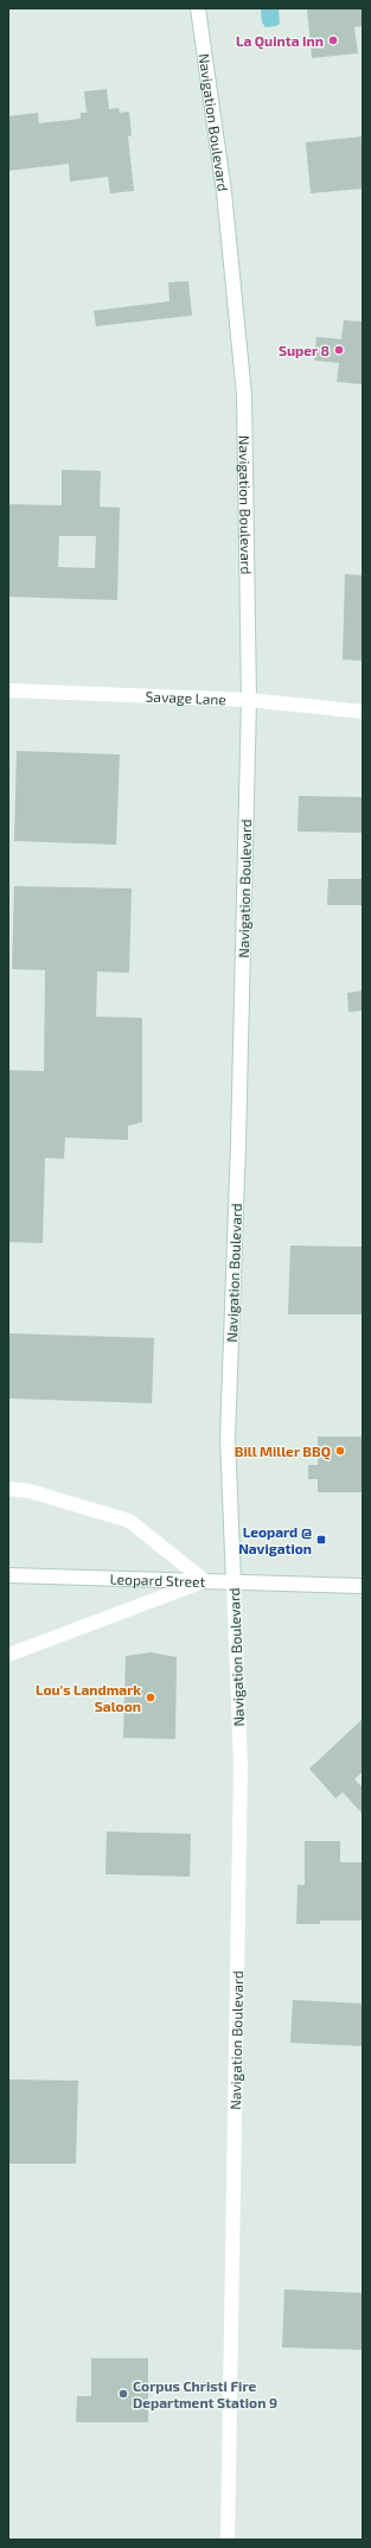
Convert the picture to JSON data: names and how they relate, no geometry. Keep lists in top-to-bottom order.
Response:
{
  "streets": {
    "main road": ["Navigation Boulevard", "Savage Lane", "Leopard Street"]
  },
  "crossings": [
    ["Navigation Boulevard", "Savage Lane"],
    ["Navigation Boulevard", "Leopard Street"]
  ],
  "places": {
    "other": [
      "La Quinta Inn",
      "Super 8",
      "Bill Miller BBQ",
      "Lou's Landmark Saloon",
      "Corpus Christi Fire Department Station 9"
    ],
    "transit": ["Leopard @ Navigation"]
  }
}
